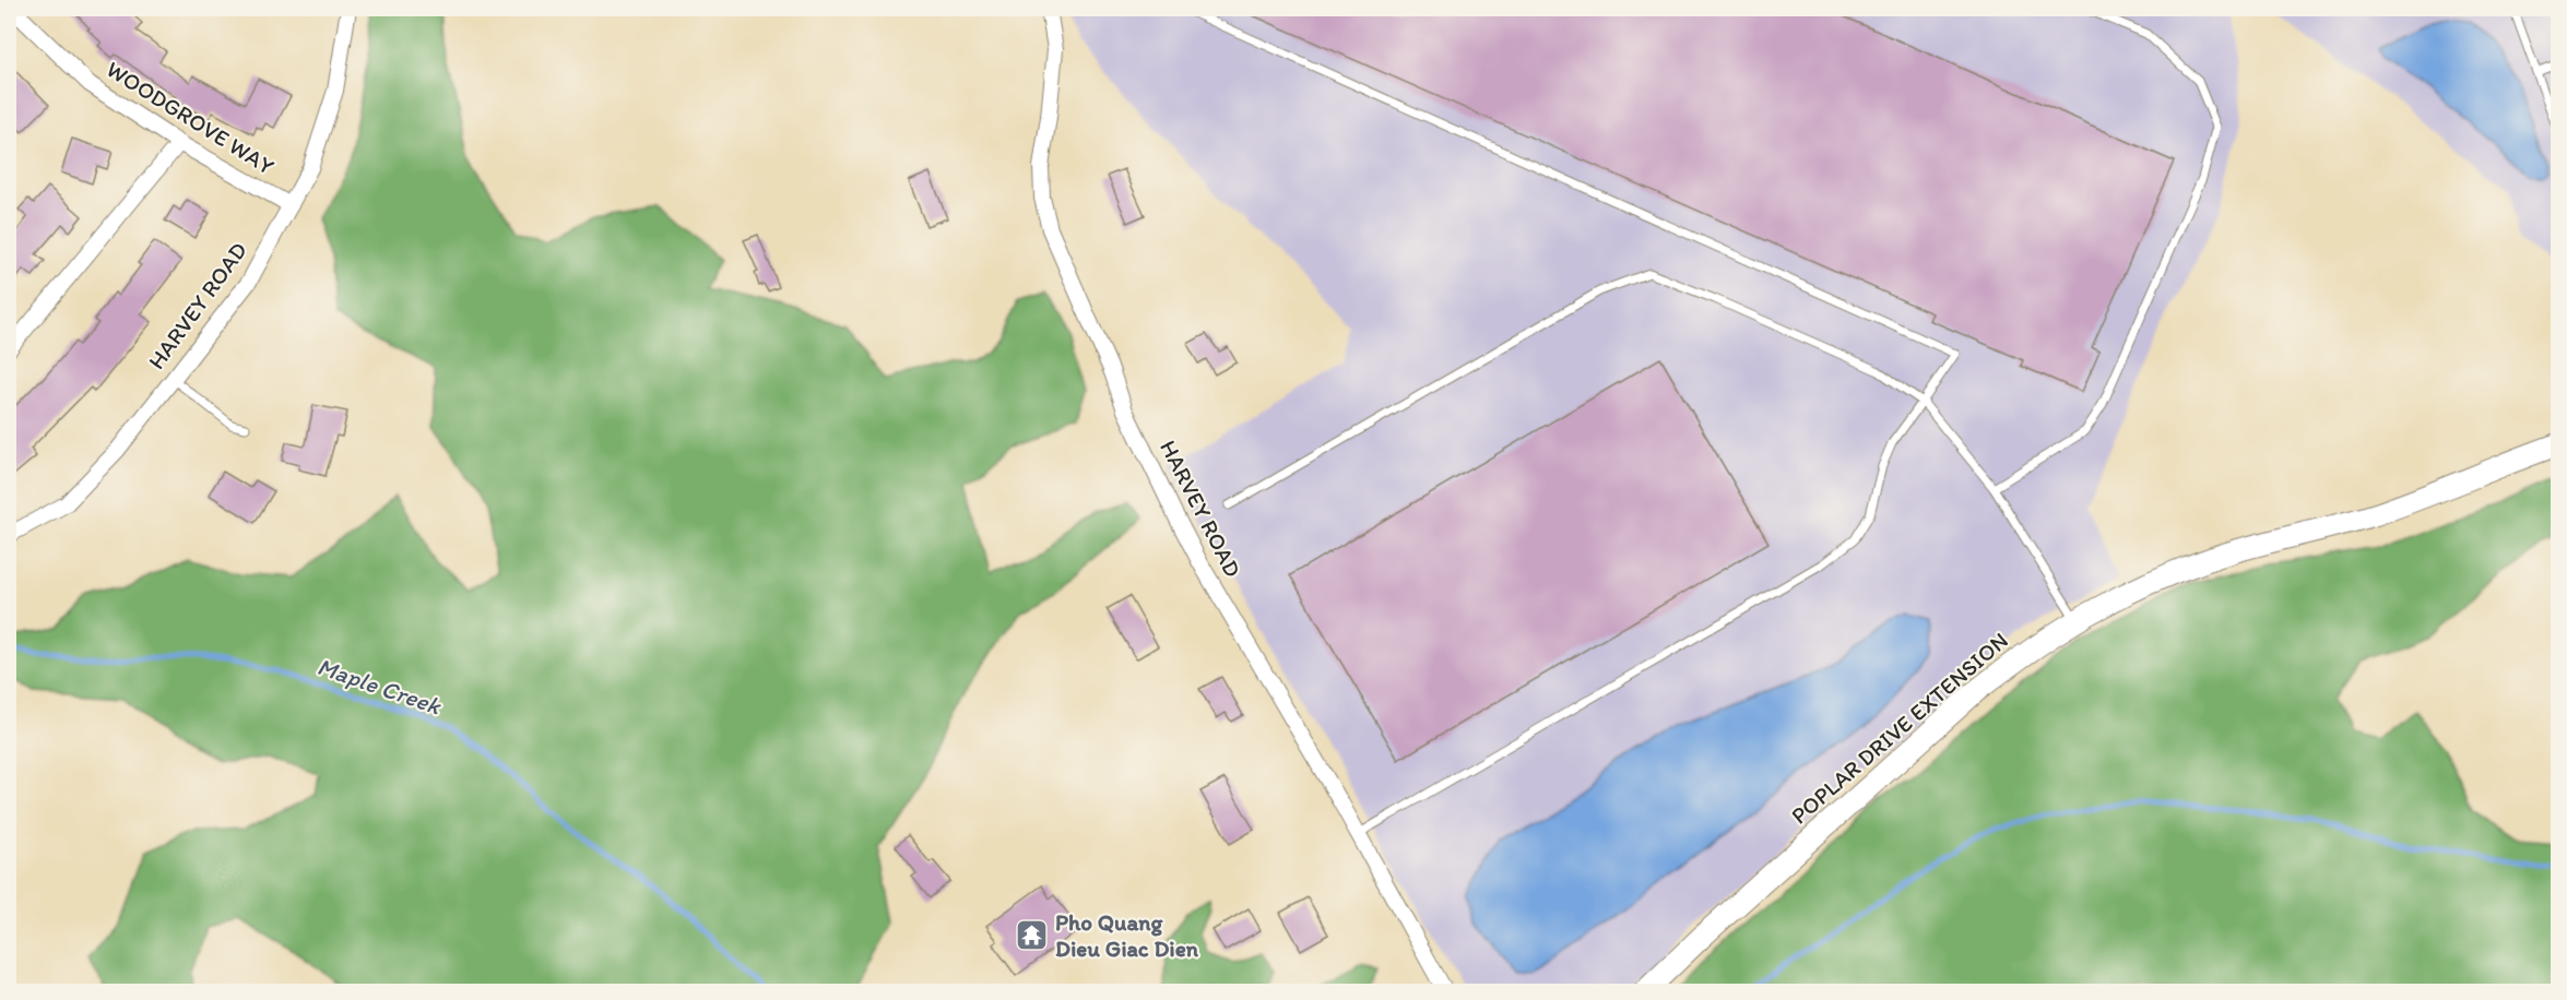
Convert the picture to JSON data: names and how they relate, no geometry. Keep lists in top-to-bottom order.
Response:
{
  "streets": {
    "street": ["WOODGROVE WAY", "HARVEY ROAD", "POPLAR DRIVE EXTENSION"]
  },
  "crossings": [
    ["WOODGROVE WAY", "HARVEY ROAD"]
  ],
  "water": ["Maple Creek"],
  "places": {
    "temple": ["Pho Quang Dieu Giac Dien"]
  }
}
